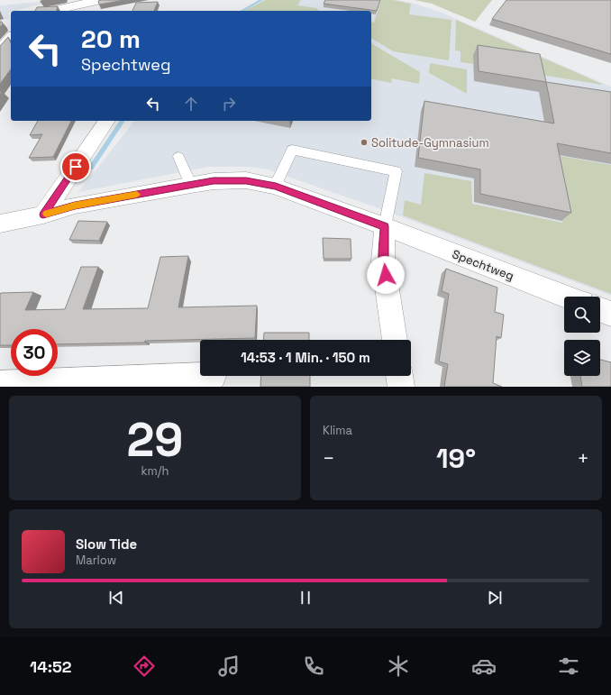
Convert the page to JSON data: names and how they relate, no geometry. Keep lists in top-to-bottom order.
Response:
{
  "streets": {
    "street": ["Spechtweg"]
  },
  "places": ["Solitude-Gymnasium"],
  "page": {
    "turn": ["20 m", "Spechtweg"],
    "limit": "30",
    "trip": "14:53 · 1 Min. · 150 m",
    "tile": [
      ["29", "km/h"],
      "Klima"
    ],
    "heat": ["−", "19°", "+"],
    "song": ["Slow Tide", "Marlow"],
    "tabs": "14:52"
  }
}
